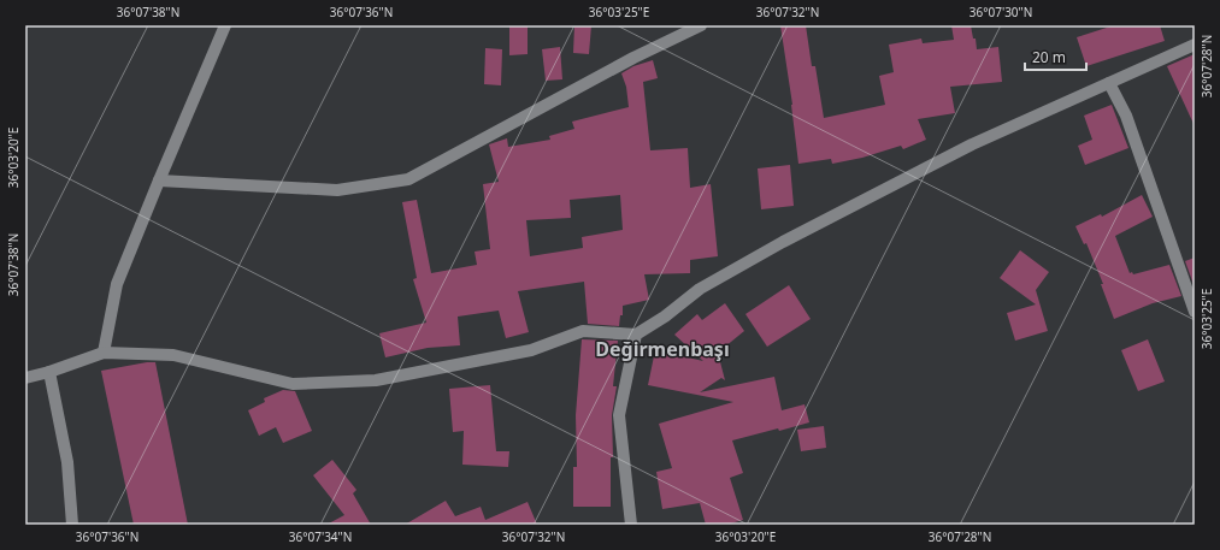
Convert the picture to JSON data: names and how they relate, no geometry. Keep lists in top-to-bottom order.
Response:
{
  "districts": ["Değirmenbaşı"],
  "scale_bar": "20 m",
  "coordinates": [
    "36°07'38\"N",
    "36°07'36\"N",
    "36°03'25\"E",
    "36°07'32\"N",
    "36°07'30\"N",
    "36°07'28\"N",
    "36°03'20\"E",
    "36°07'34\"N"
  ]
}
